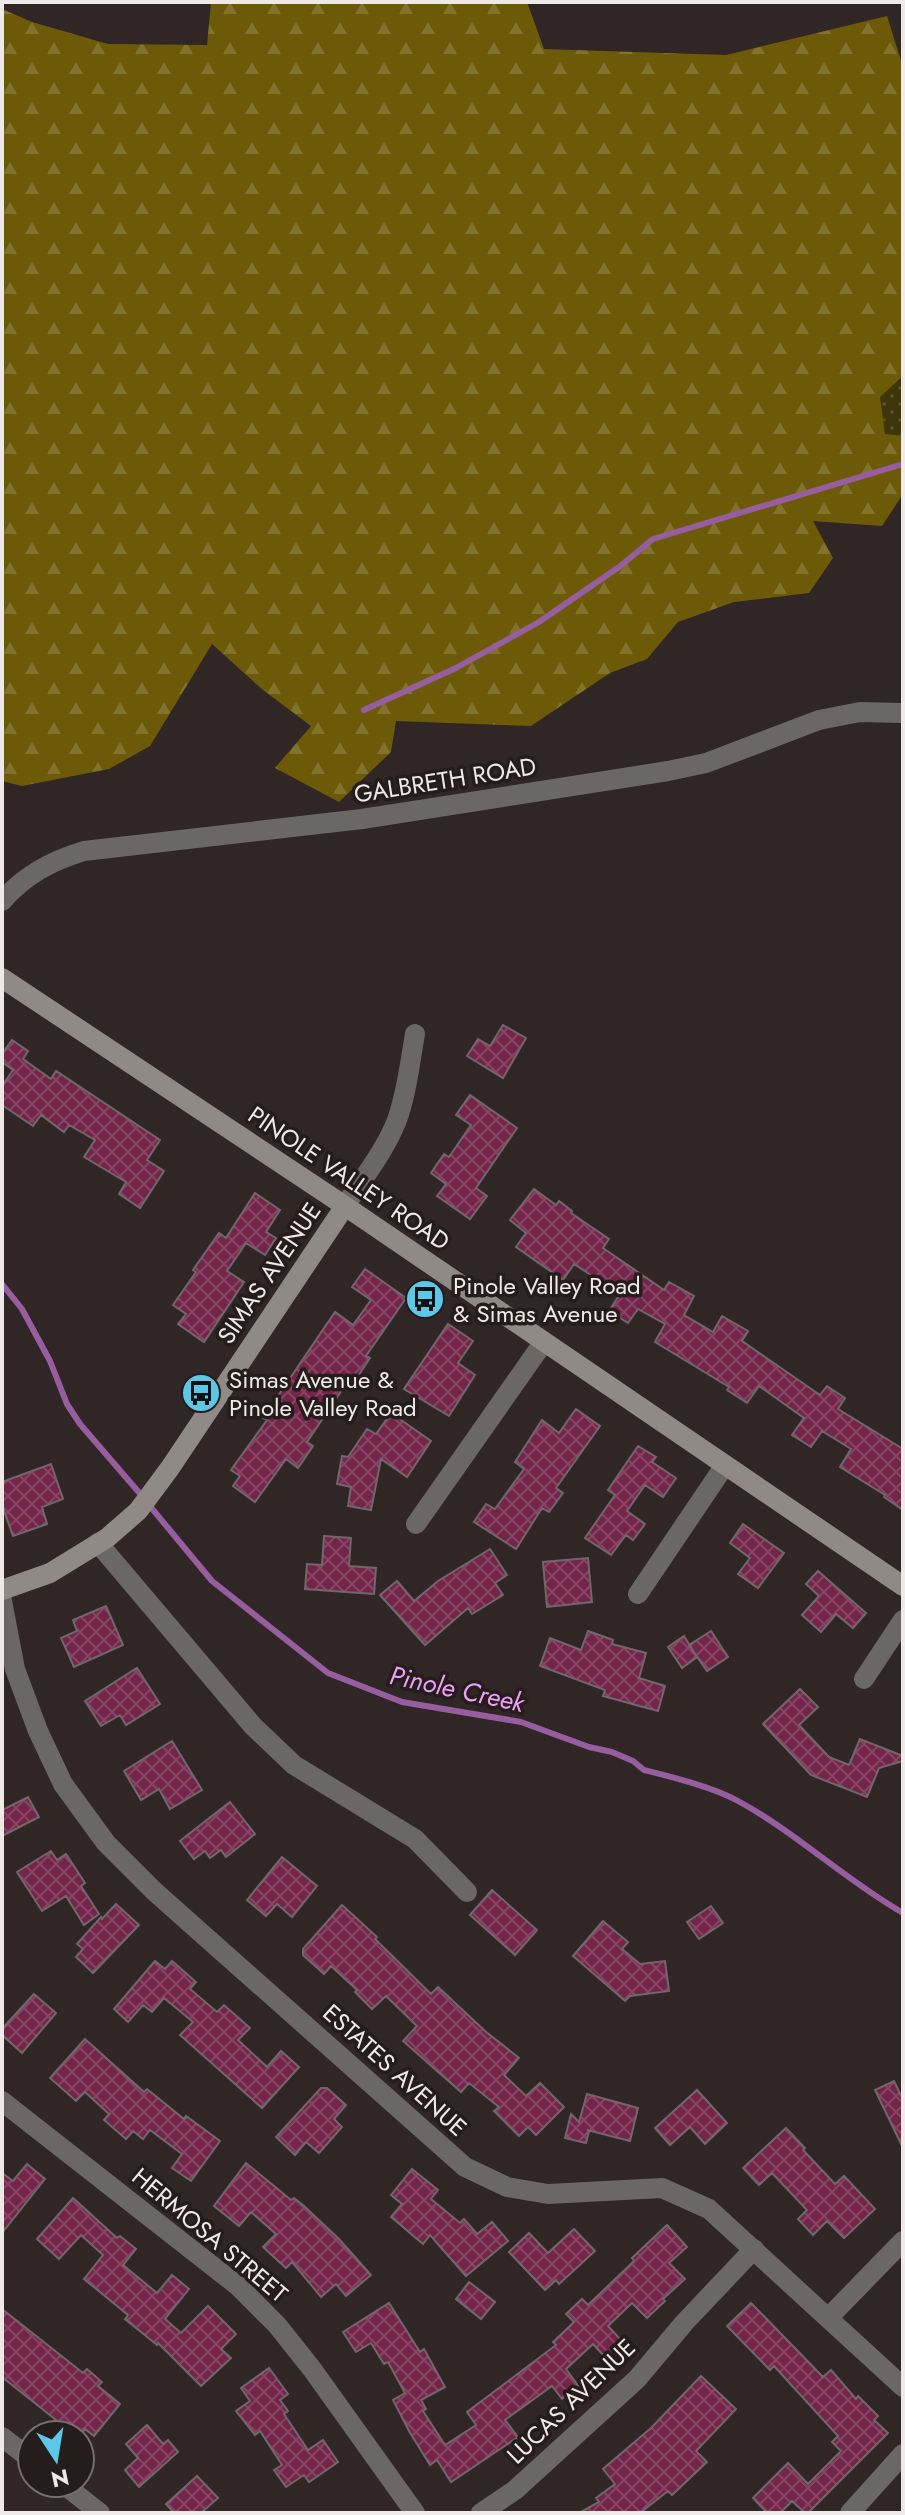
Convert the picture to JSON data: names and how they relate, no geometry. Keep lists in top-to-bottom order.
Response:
{
  "streets": {
    "main road": ["PINOLE VALLEY ROAD", "SIMAS AVENUE"],
    "street": [
      "GALBRETH ROAD",
      "ESTATES AVENUE",
      "HERMOSA STREET",
      "LUCAS AVENUE"
    ]
  },
  "crossings": [
    ["PINOLE VALLEY ROAD", "SIMAS AVENUE"],
    ["ESTATES AVENUE", "LUCAS AVENUE"]
  ],
  "water": ["Pinole Creek"],
  "places": {
    "bus stop": ["Pinole Valley Road & Simas Avenue", "Simas Avenue & Pinole Valley Road"]
  },
  "north": "bottom"
}
